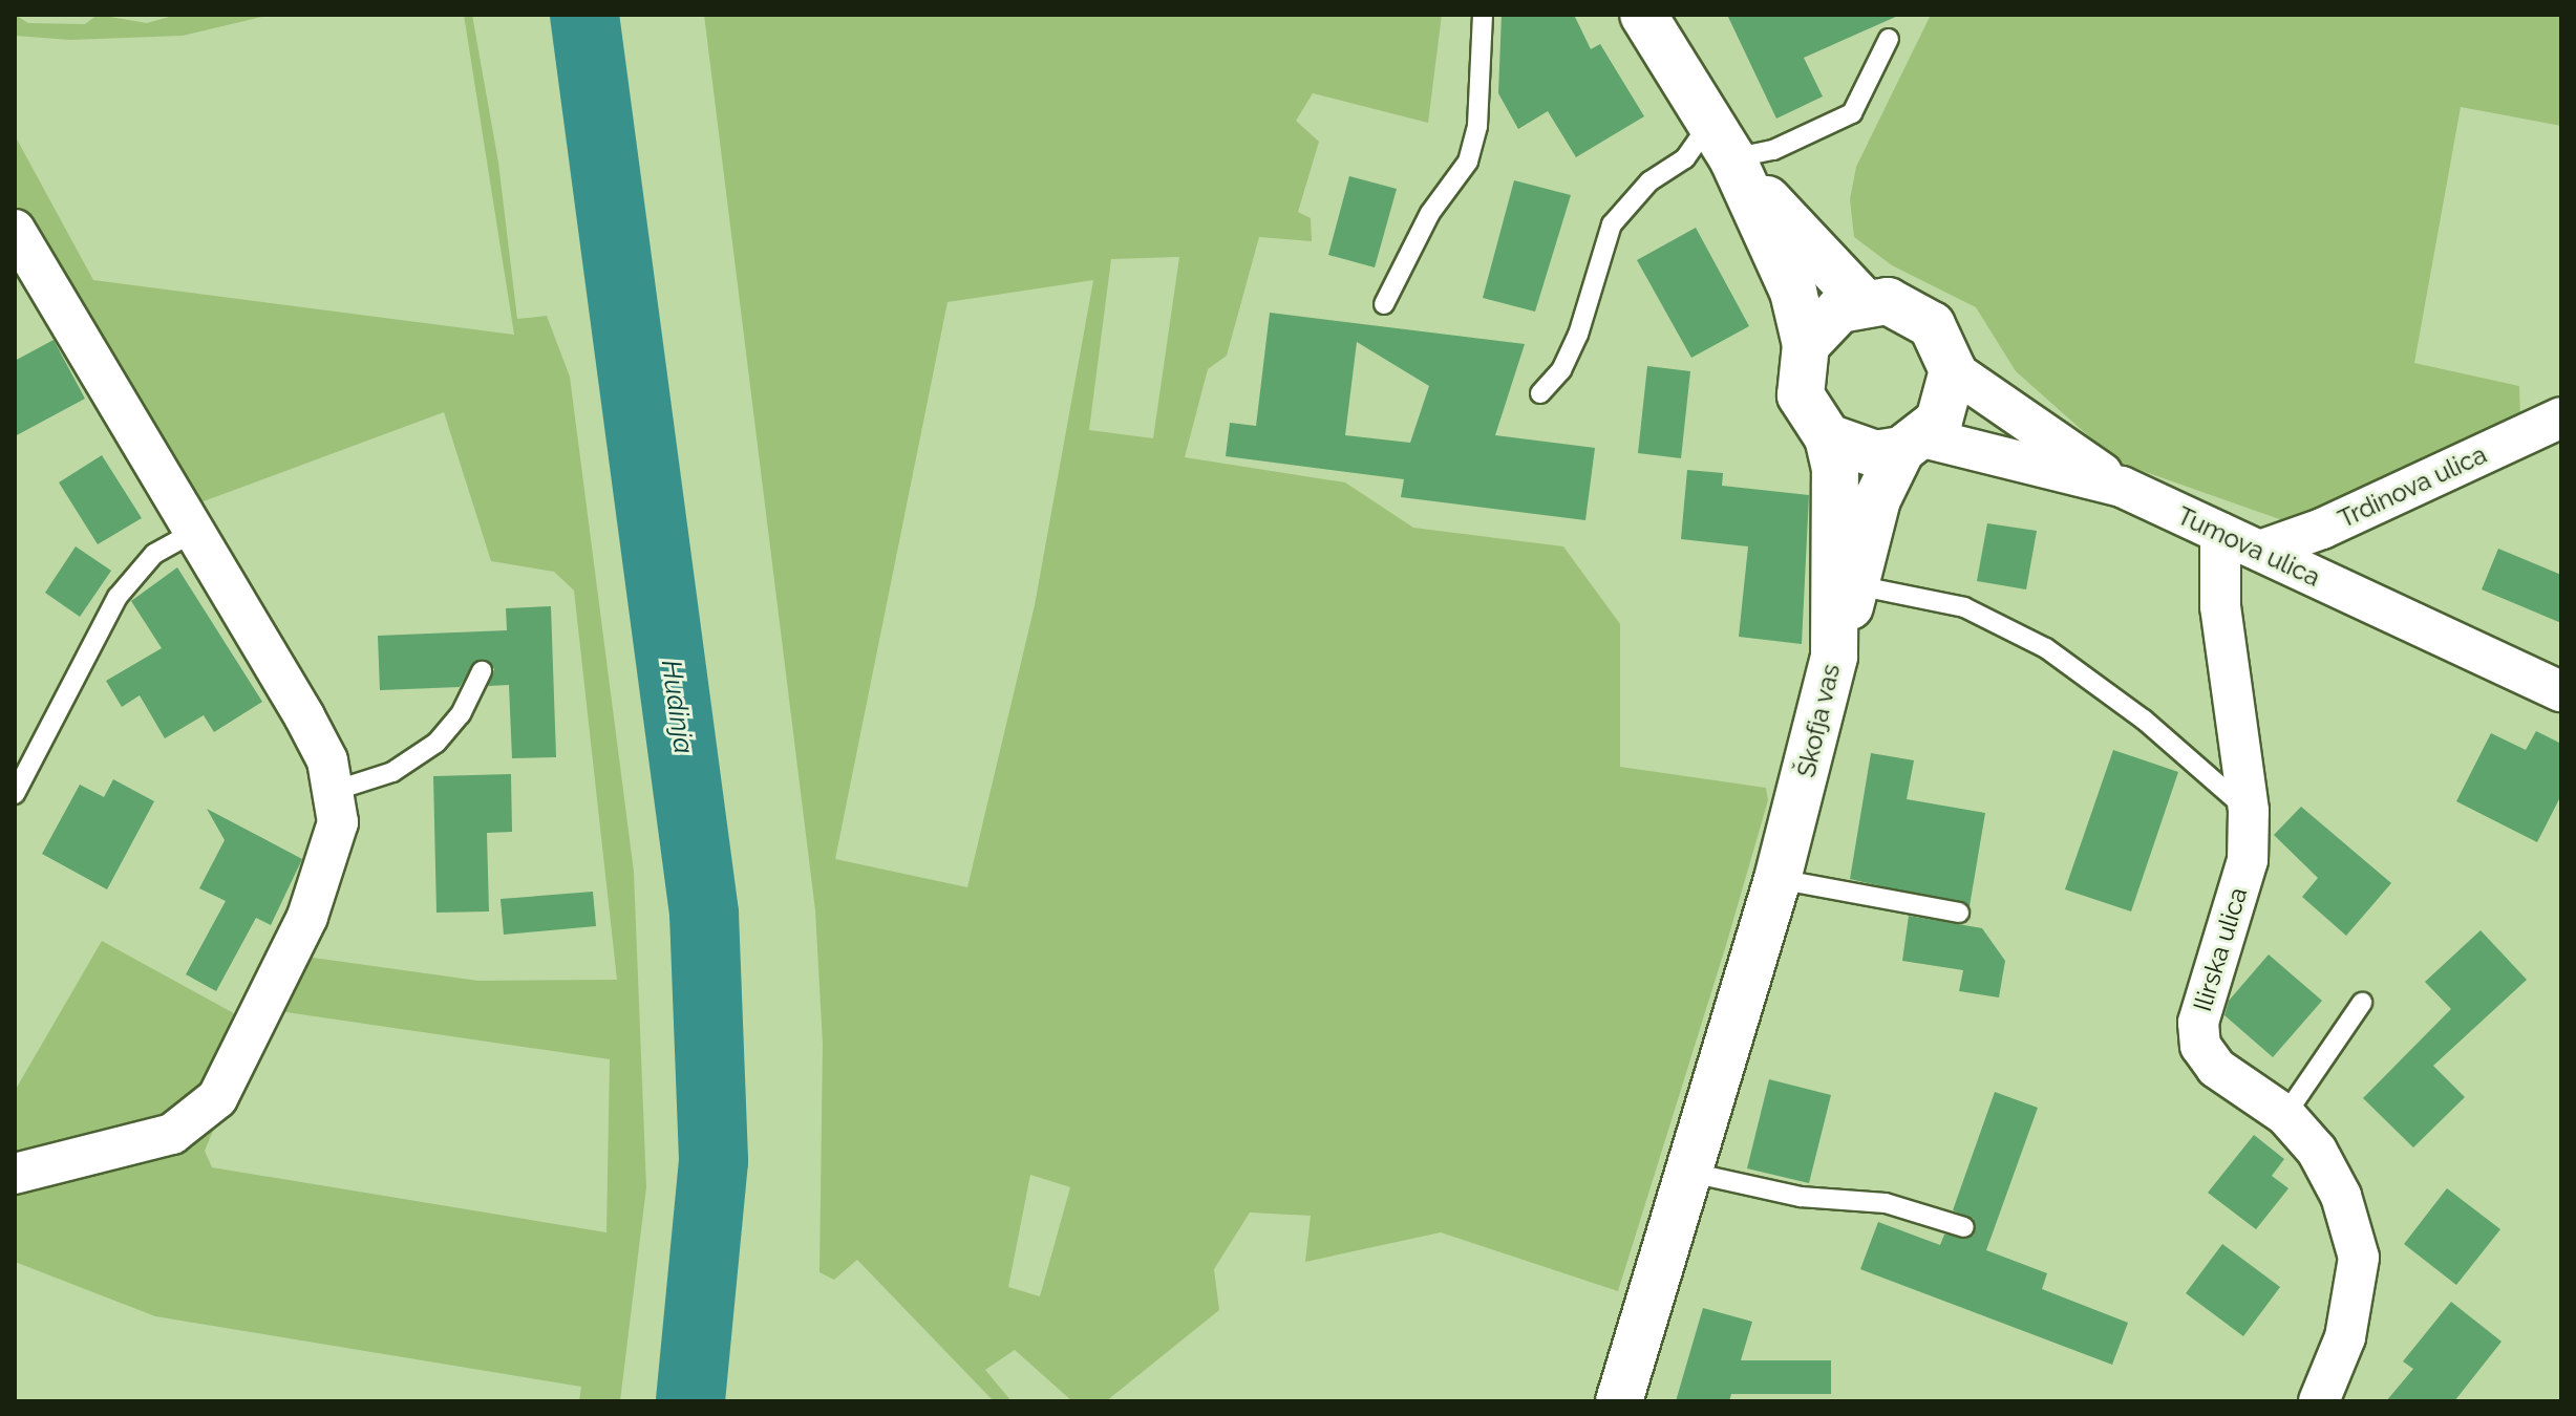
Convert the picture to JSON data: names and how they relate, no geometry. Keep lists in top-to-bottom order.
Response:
{
  "streets": {
    "main road": ["Škofja vas"],
    "street": ["Trdinova ulica", "Tumova ulica", "Ilirska ulica"]
  },
  "crossings": [
    ["Trdinova ulica", "Tumova ulica"],
    ["Tumova ulica", "Škofja vas"],
    ["Tumova ulica", "Ilirska ulica"]
  ],
  "water": ["Hudinja"]
}
